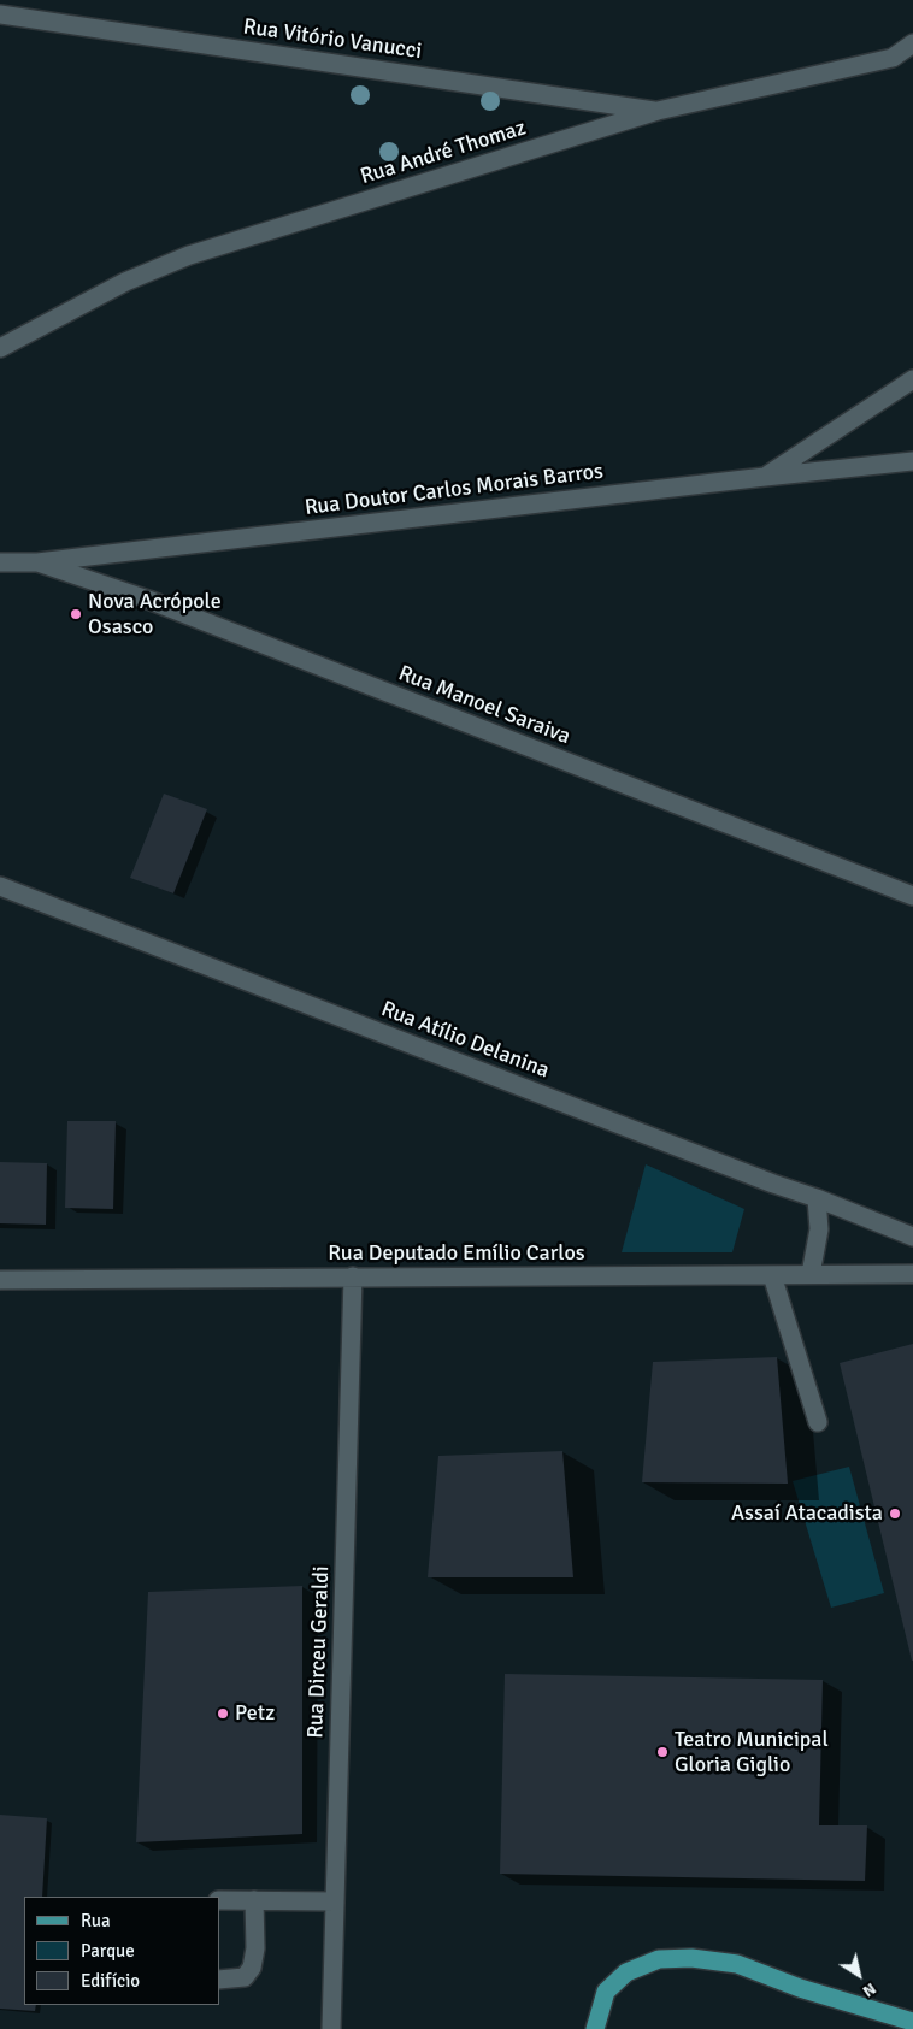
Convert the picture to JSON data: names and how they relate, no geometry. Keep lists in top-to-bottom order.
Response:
{
  "streets": {
    "street": [
      "Rua Vitório Vanucci",
      "Rua André Thomaz",
      "Rua Doutor Carlos Morais Barros",
      "Rua Manoel Saraiva",
      "Rua Atílio Delanina",
      "Rua Deputado Emílio Carlos",
      "Rua Dirceu Geraldi"
    ]
  },
  "crossings": [
    ["Rua Vitório Vanucci", "Rua André Thomaz"],
    ["Rua Doutor Carlos Morais Barros", "Rua Manoel Saraiva"],
    ["Rua Deputado Emílio Carlos", "Rua Dirceu Geraldi"]
  ],
  "places": [
    "Nova Acrópole Osasco",
    "Assaí Atacadista",
    "Petz",
    "Teatro Municipal Gloria Giglio"
  ],
  "legend": ["Rua", "Parque", "Edifício"],
  "north": "bottom right"
}
